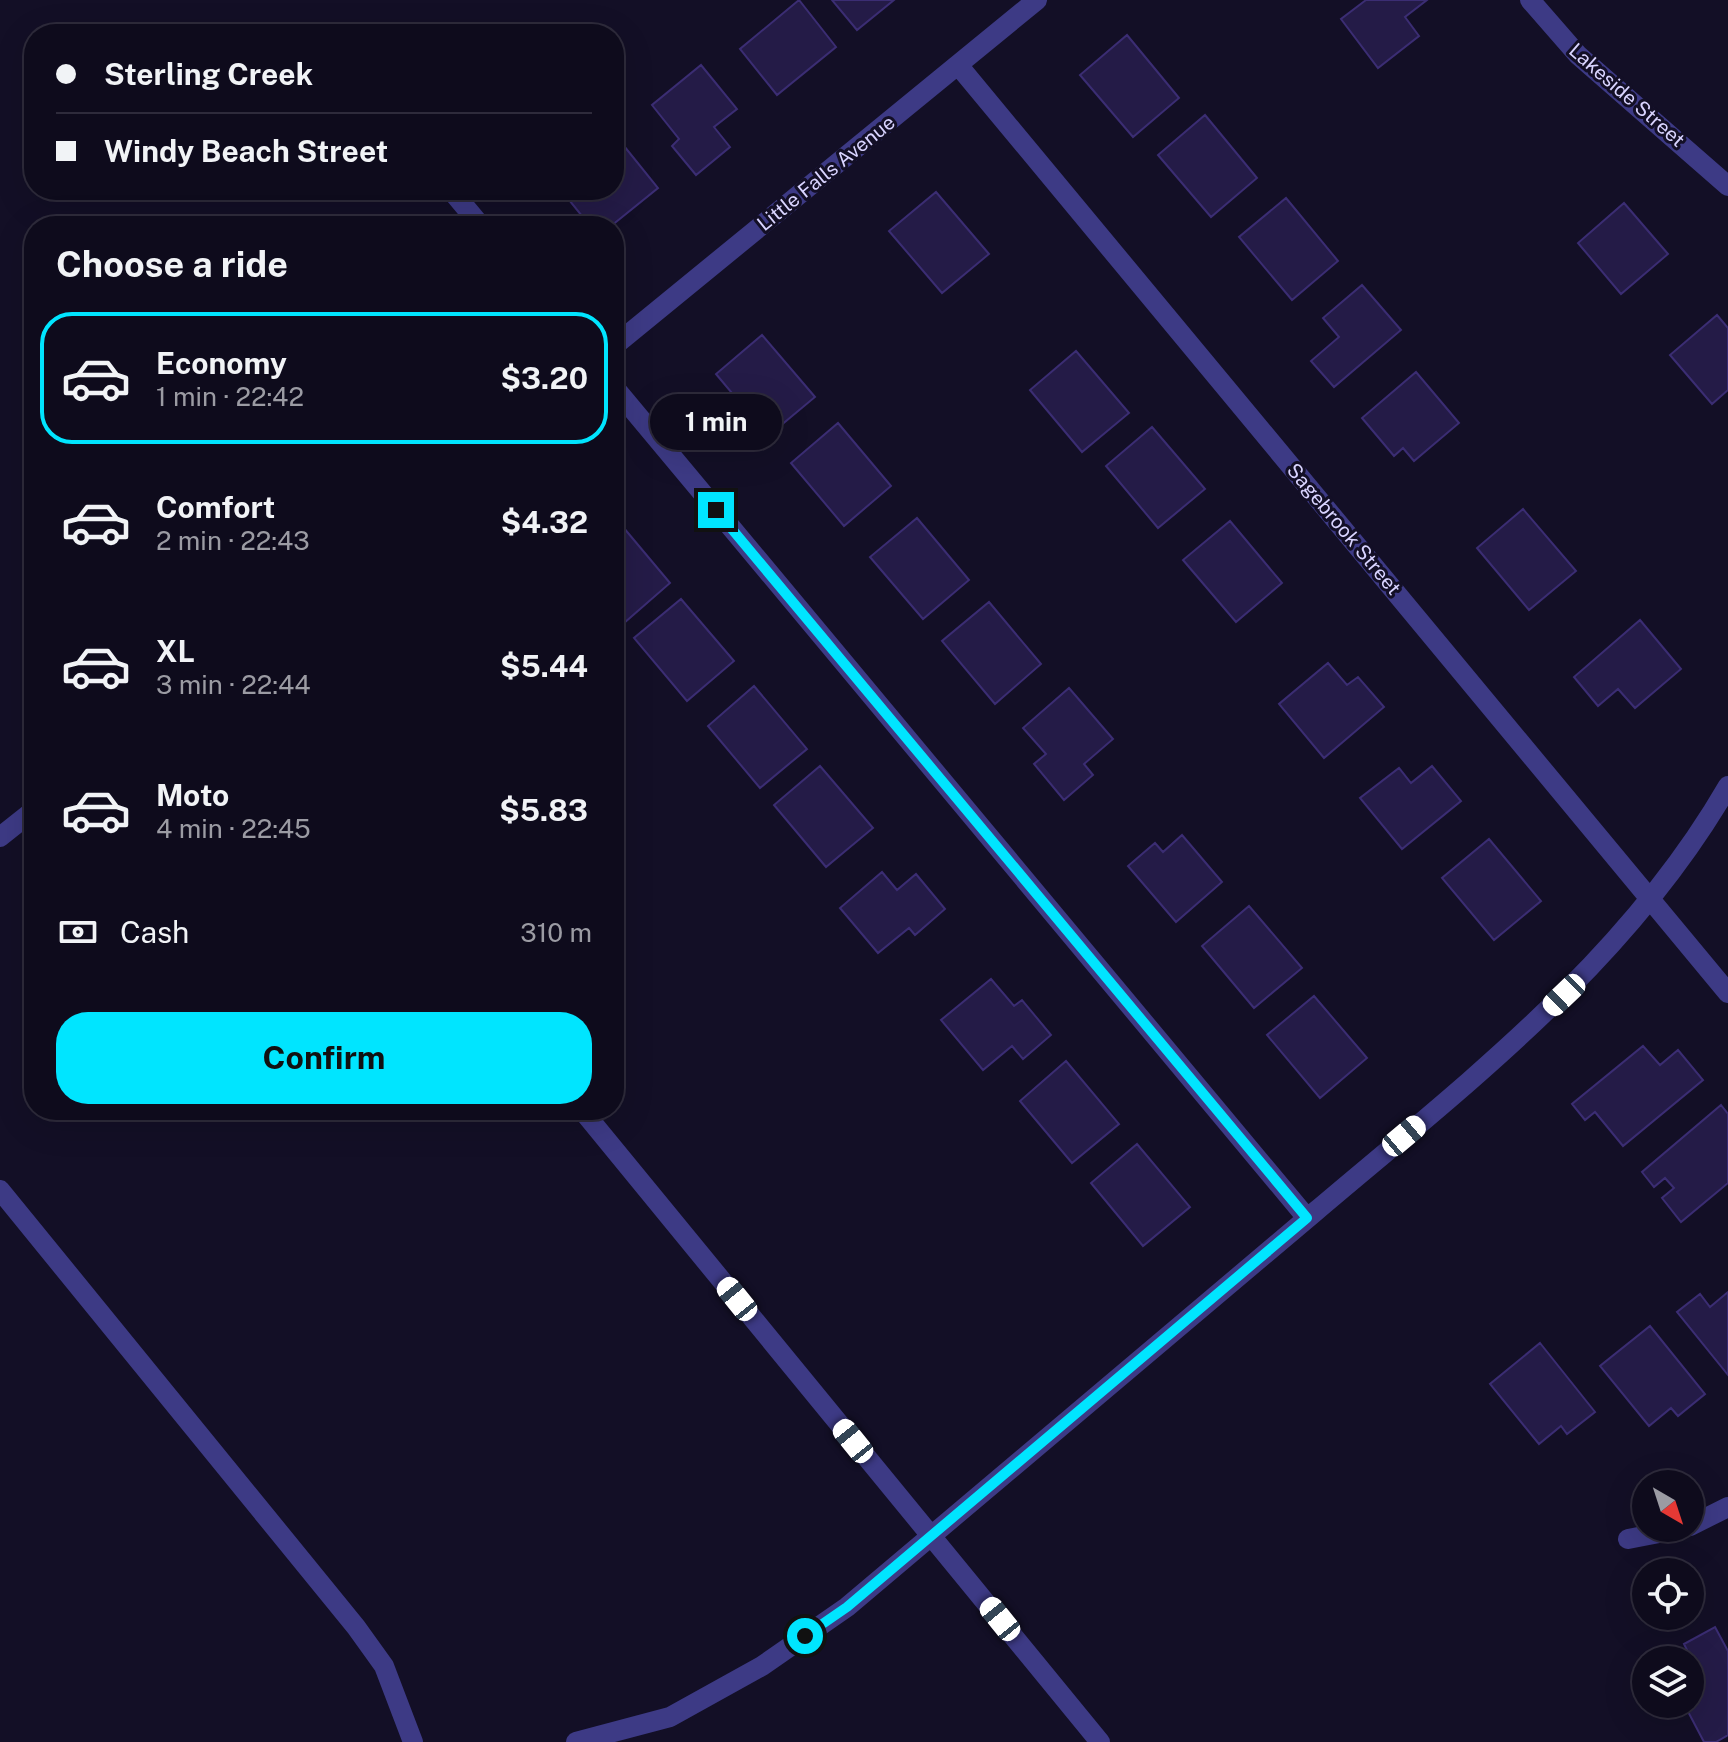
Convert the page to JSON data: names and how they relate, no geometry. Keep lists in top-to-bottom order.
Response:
{
  "streets": {
    "street": ["Lakeside Street", "Little Falls Avenue", "Sagebrook Street"]
  },
  "crossings": [
    ["Little Falls Avenue", "Sagebrook Street"]
  ],
  "north": "bottom right",
  "page": {
    "banner": ["Sterling Creek", "Windy Beach Street"],
    "heading": "Choose a ride",
    "list": [
      {
        "name": "Economy",
        "note": "1 min · 22:42",
        "value": "$3.20"
      },
      {
        "name": "Comfort",
        "note": "2 min · 22:43",
        "value": "$4.32"
      },
      {
        "name": "XL",
        "note": "3 min · 22:44",
        "value": "$5.44"
      },
      {
        "name": "Moto",
        "note": "4 min · 22:45",
        "value": "$5.83"
      }
    ],
    "bubble": "1 min",
    "pay": ["Cash", "310 m"],
    "buttons": "Confirm"
  }
}
